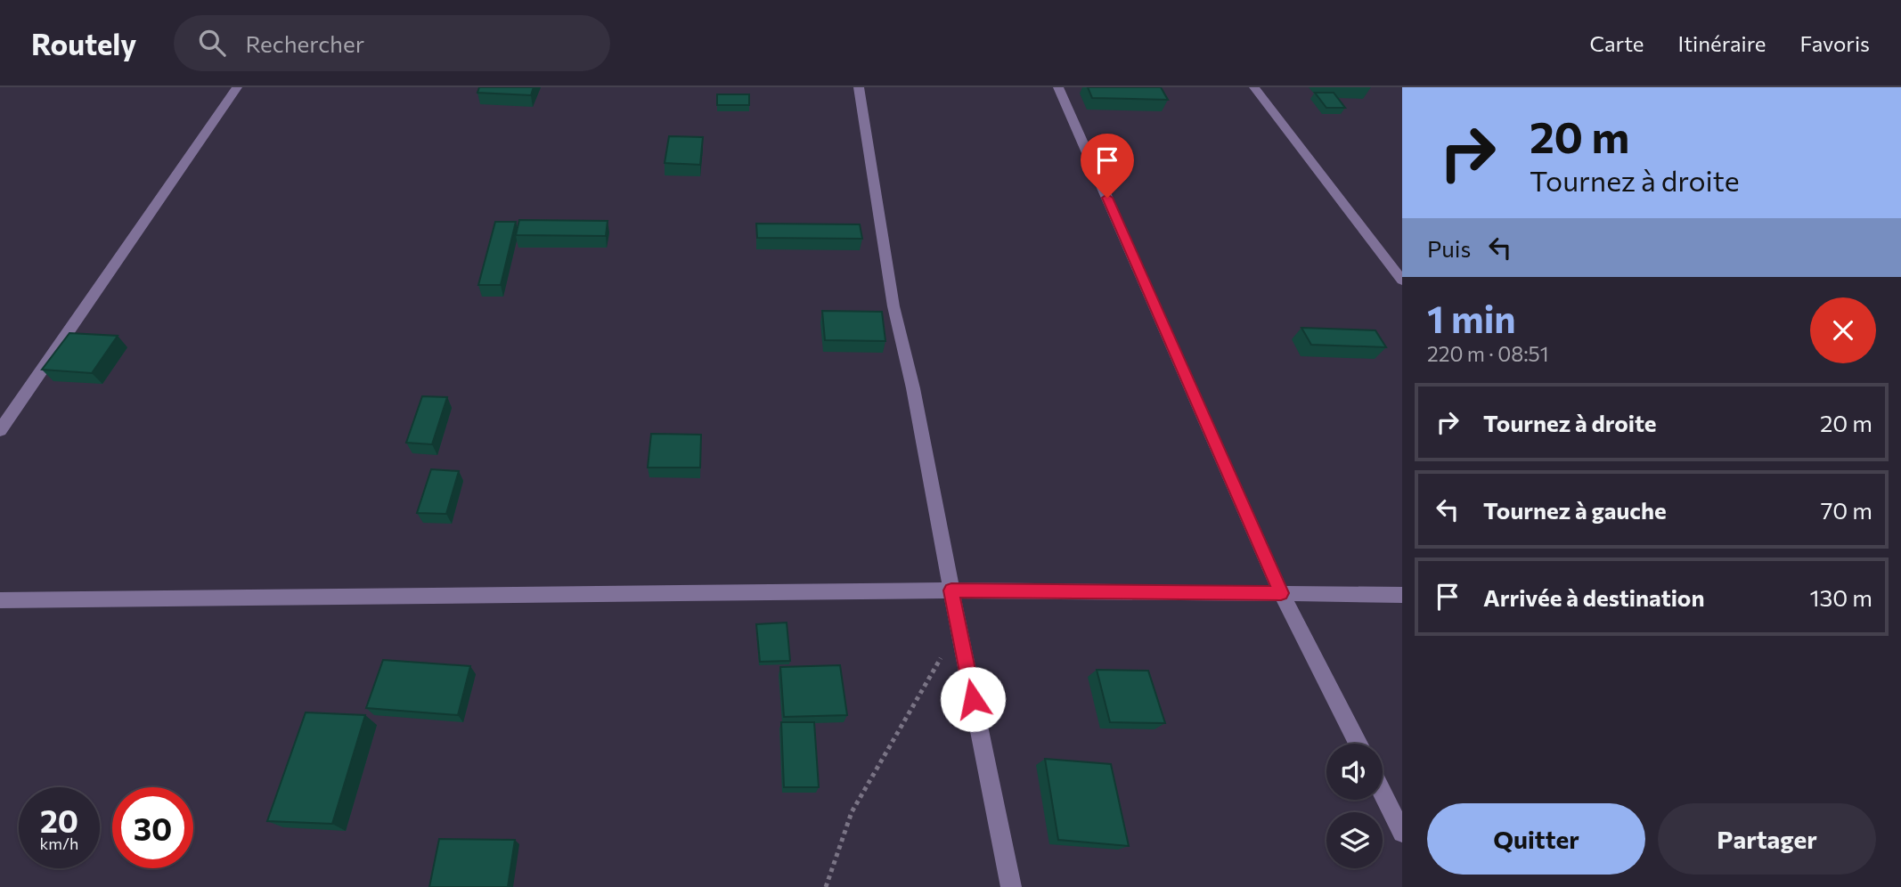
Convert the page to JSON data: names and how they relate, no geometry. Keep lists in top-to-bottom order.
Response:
{
  "page": {
    "header": "Routely",
    "search": "Rechercher",
    "nav": ["Carte", "Itinéraire", "Favoris"],
    "turn": ["20 m", "Tournez à droite"],
    "then": "Puis",
    "heading": ["1 min", "220 m · 08:51"],
    "list": [
      {
        "name": "Tournez à droite",
        "value": "20 m"
      },
      {
        "name": "Tournez à gauche",
        "value": "70 m"
      },
      {
        "name": "Arrivée à destination",
        "value": "130 m"
      }
    ],
    "speed": "20 km/h",
    "limit": "30",
    "buttons": ["Quitter", "Partager"]
  }
}
